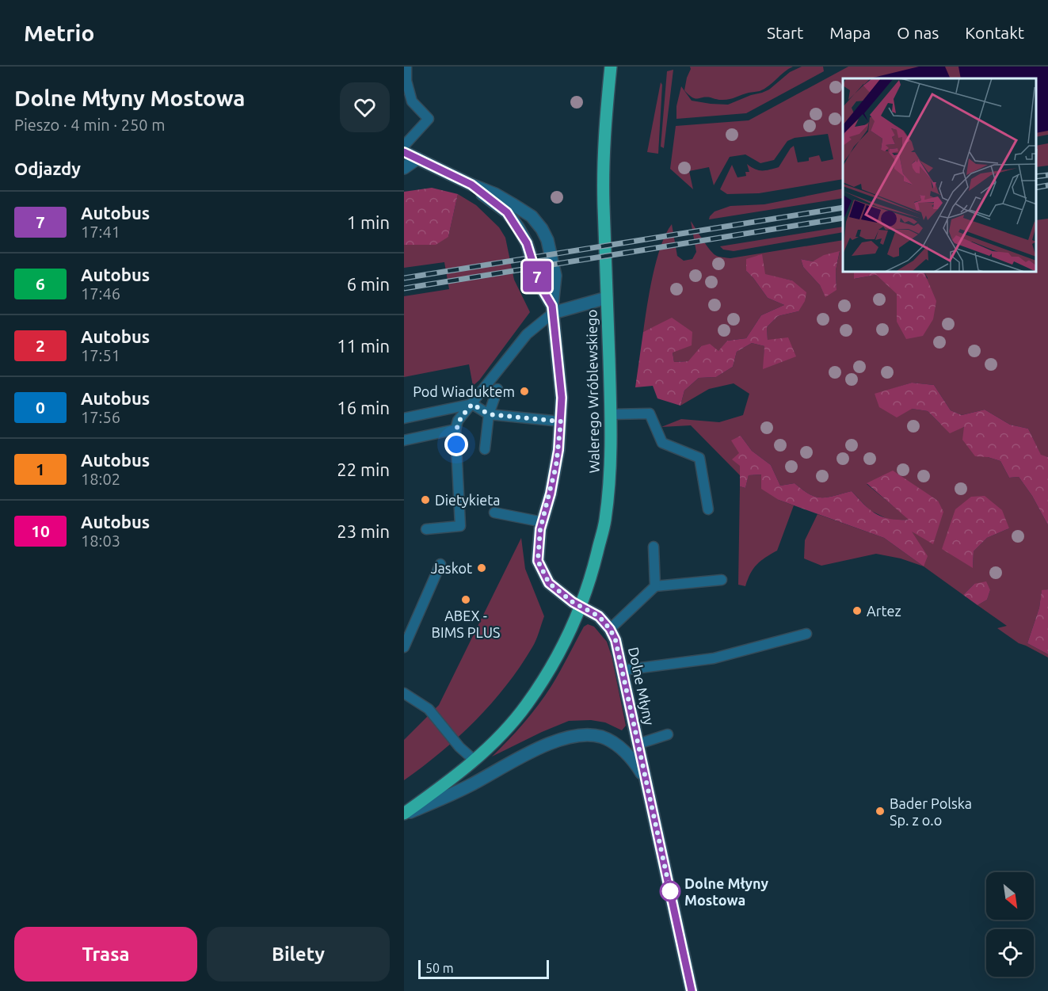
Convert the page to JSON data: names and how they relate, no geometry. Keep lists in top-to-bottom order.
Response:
{
  "streets": {
    "main road": ["Walerego Wróblewskiego"],
    "street": ["Dolne Młyny"]
  },
  "crossings": [
    ["Walerego Wróblewskiego", "Dolne Młyny"]
  ],
  "places": [
    "Pod Wiaduktem",
    "Dietykieta",
    "Jaskot",
    "ABEX - BIMS PLUS",
    "Artez",
    "Bader Polska Sp. z o.o",
    "Dolne Młyny Mostowa"
  ],
  "lines": ["bus line 7"],
  "scale_bar": "50 m",
  "north": "bottom right",
  "page": {
    "header": "Metrio",
    "nav": [
      "Start",
      "Mapa",
      "O nas",
      "Kontakt"
    ],
    "heading": [
      ["Dolne Młyny Mostowa", "Pieszo · 4 min · 250 m"],
      "Odjazdy"
    ],
    "on_map": "7",
    "list": [
      {
        "mark": "7",
        "name": "Autobus",
        "note": "17:41",
        "value": "1 min"
      },
      {
        "mark": "6",
        "name": "Autobus",
        "note": "17:46",
        "value": "6 min"
      },
      {
        "mark": "2",
        "name": "Autobus",
        "note": "17:51",
        "value": "11 min"
      },
      {
        "mark": "0",
        "name": "Autobus",
        "note": "17:56",
        "value": "16 min"
      },
      {
        "mark": "1",
        "name": "Autobus",
        "note": "18:02",
        "value": "22 min"
      },
      {
        "mark": "10",
        "name": "Autobus",
        "note": "18:03",
        "value": "23 min"
      }
    ],
    "buttons": ["Trasa", "Bilety"],
    "scale": "50 m"
  }
}
